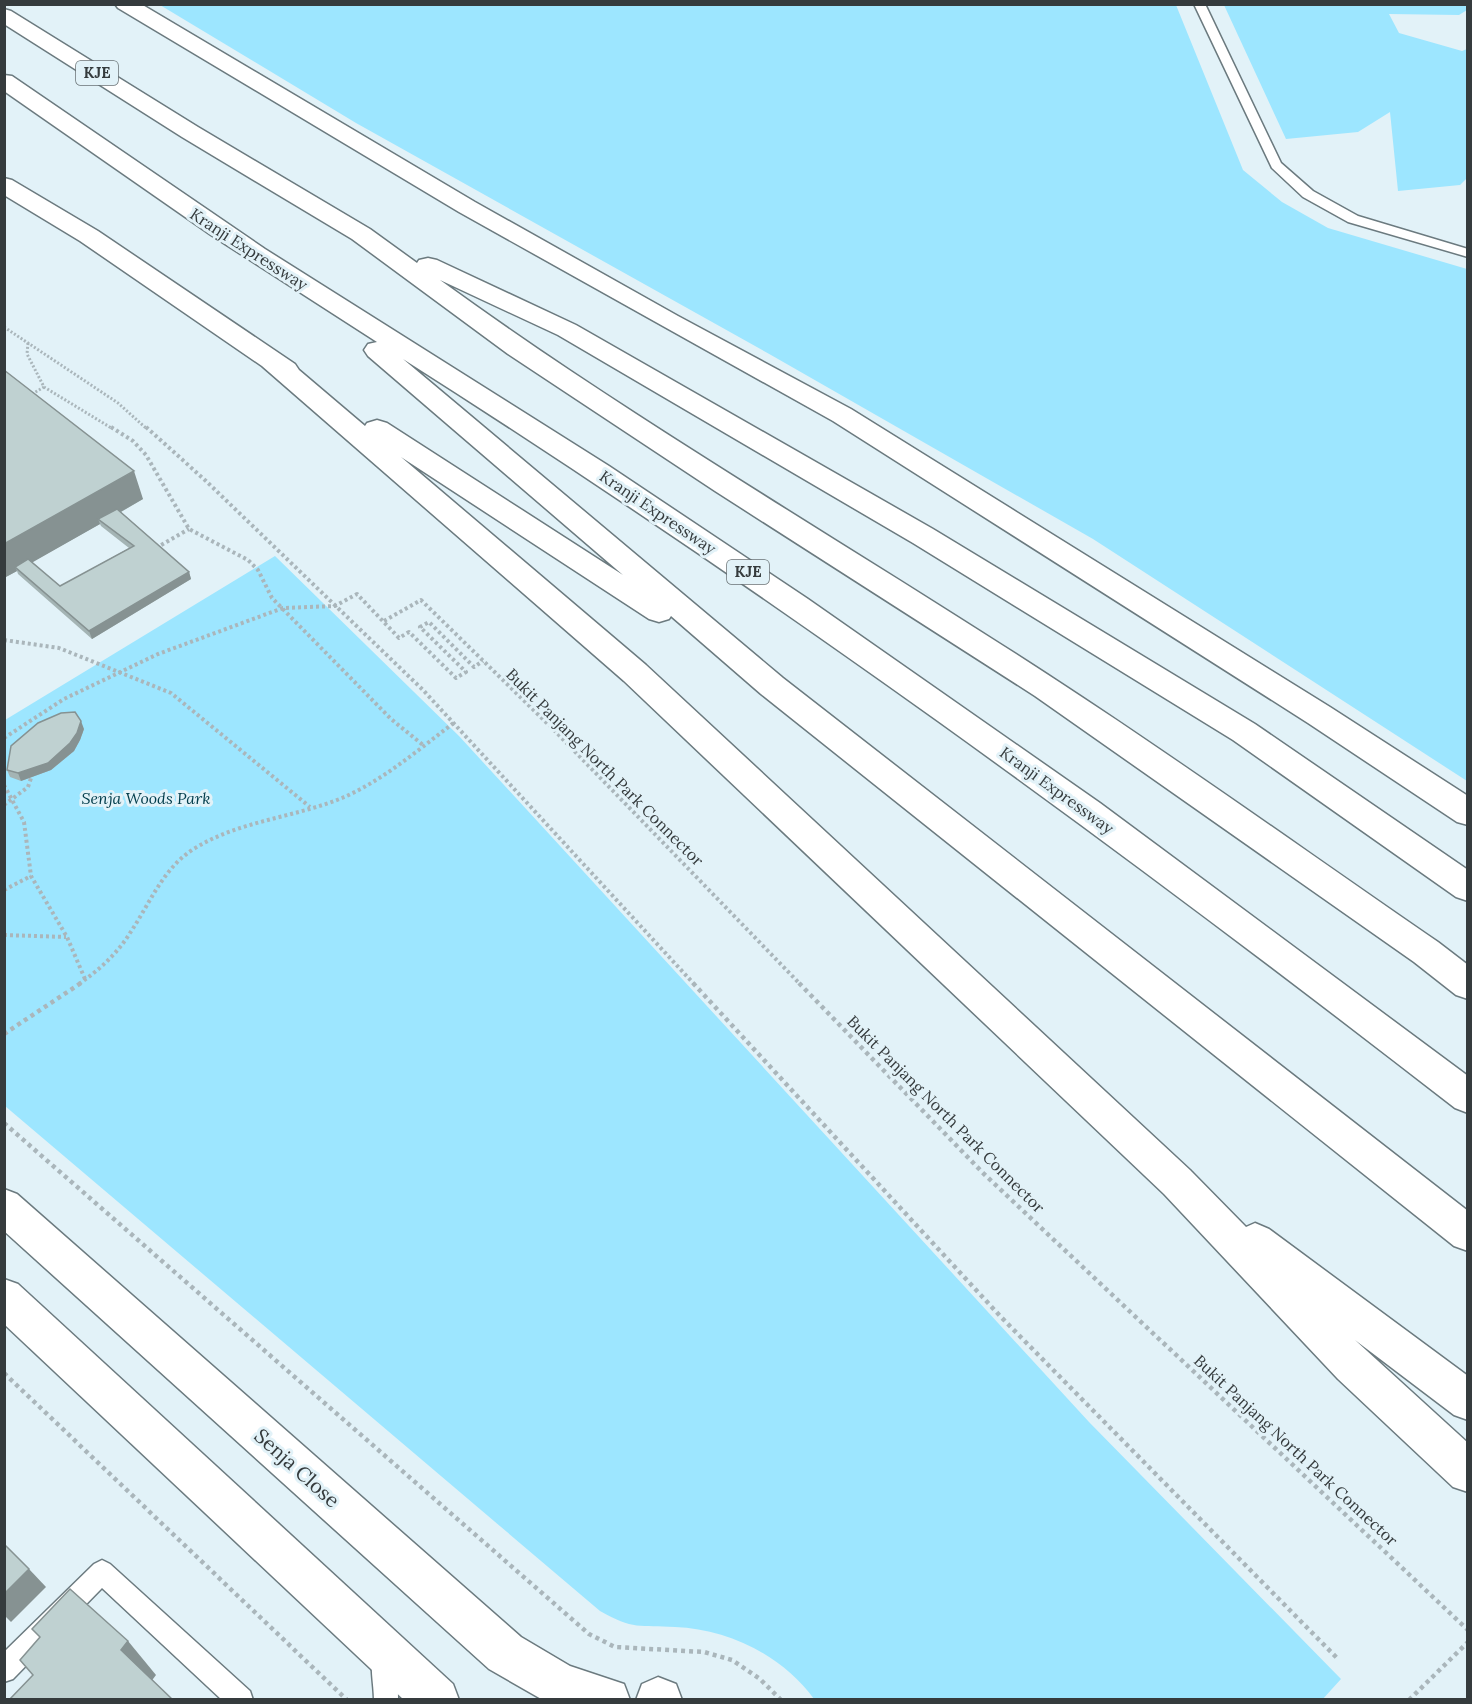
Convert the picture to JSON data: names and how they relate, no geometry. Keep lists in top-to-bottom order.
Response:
{
  "streets": {
    "main road": ["KJE", "Kranji Expressway", "Senja Close"],
    "path": ["Bukit Panjang North Park Connector"]
  },
  "parks": ["Senja Woods Park"]
}
